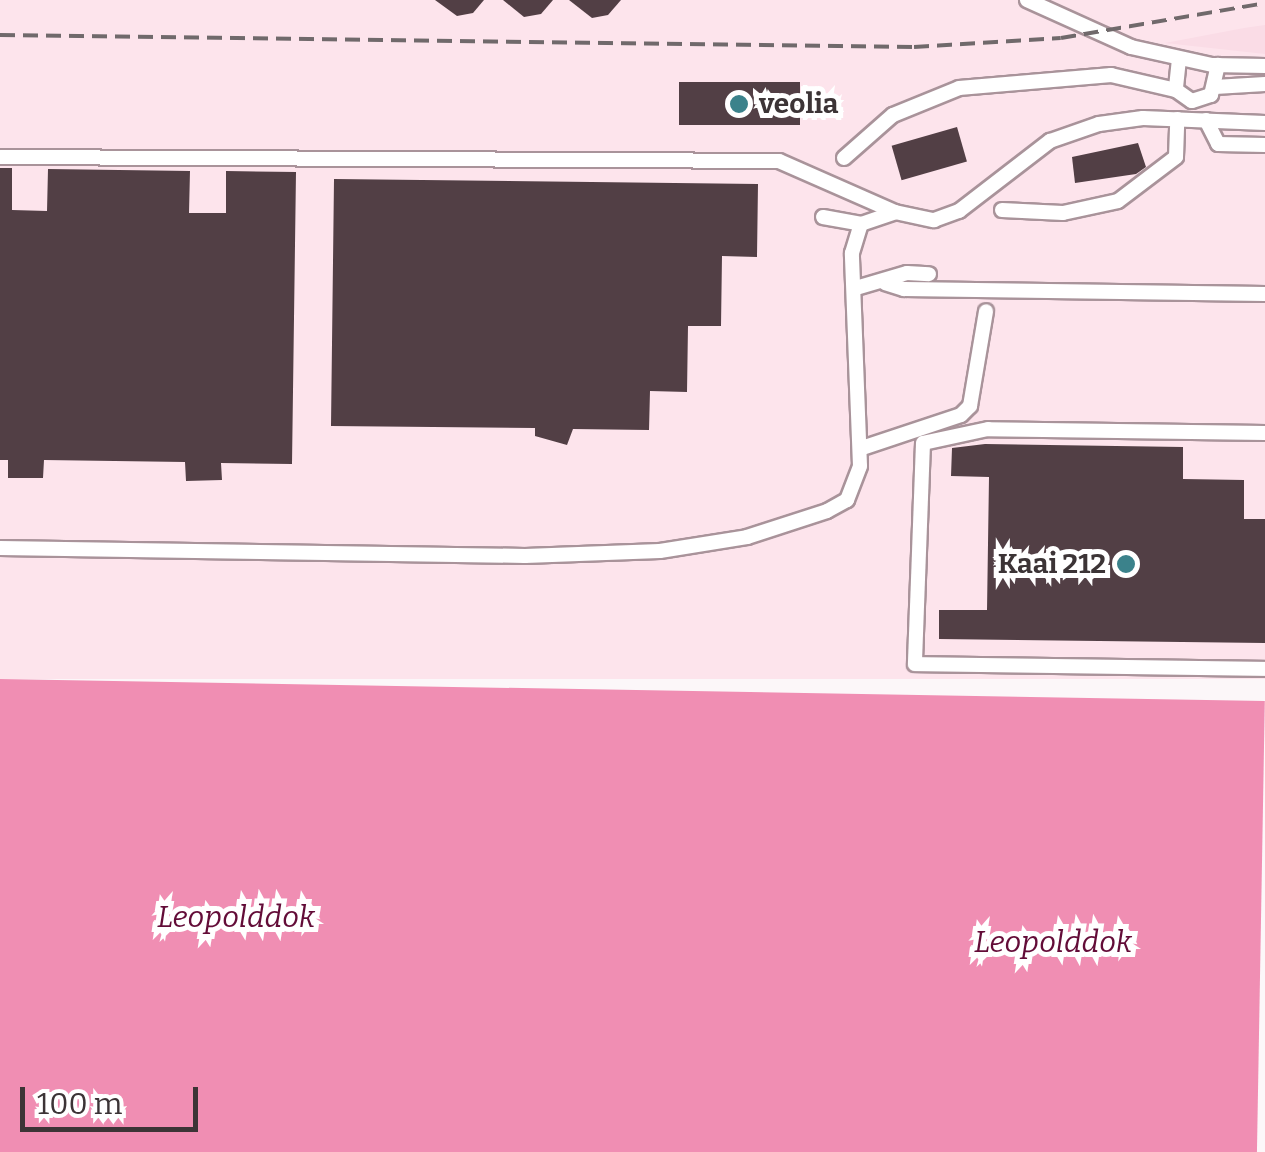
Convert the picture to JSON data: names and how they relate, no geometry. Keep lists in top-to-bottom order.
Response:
{
  "water": ["Leopolddok"],
  "places": ["veolia", "Kaai 212"],
  "scale_bar": "100 m"
}
